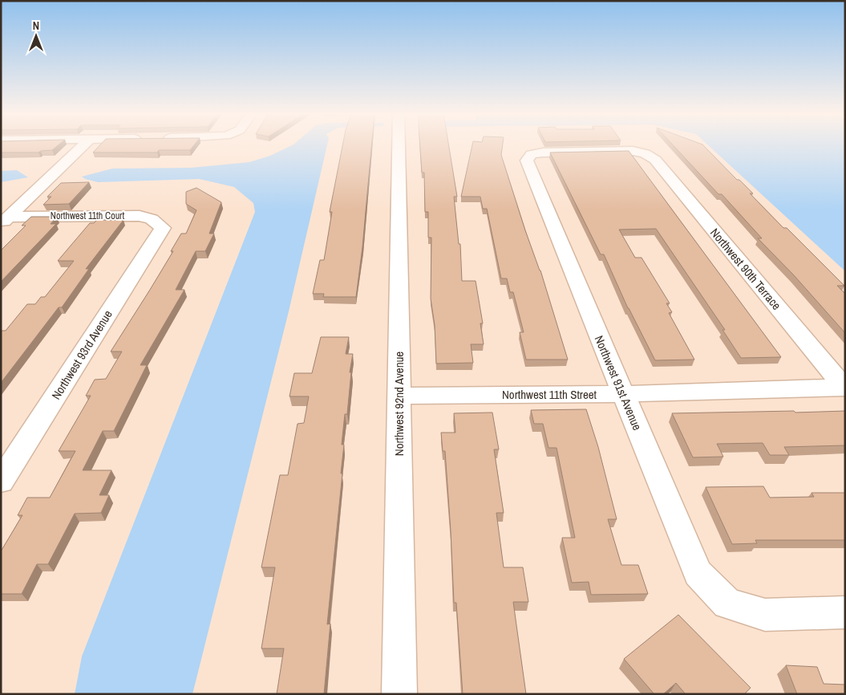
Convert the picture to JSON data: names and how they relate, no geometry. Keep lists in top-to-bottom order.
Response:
{
  "streets": {
    "street": [
      "Northwest 11th Court",
      "Northwest 90th Terrace",
      "Northwest 93rd Avenue",
      "Northwest 91st Avenue",
      "Northwest 11th Street",
      "Northwest 92nd Avenue"
    ]
  },
  "crossings": [
    ["Northwest 11th Court", "Northwest 93rd Avenue"],
    ["Northwest 90th Terrace", "Northwest 91st Avenue"],
    ["Northwest 90th Terrace", "Northwest 11th Street"],
    ["Northwest 91st Avenue", "Northwest 11th Street"],
    ["Northwest 11th Street", "Northwest 92nd Avenue"]
  ],
  "north": "top"
}
